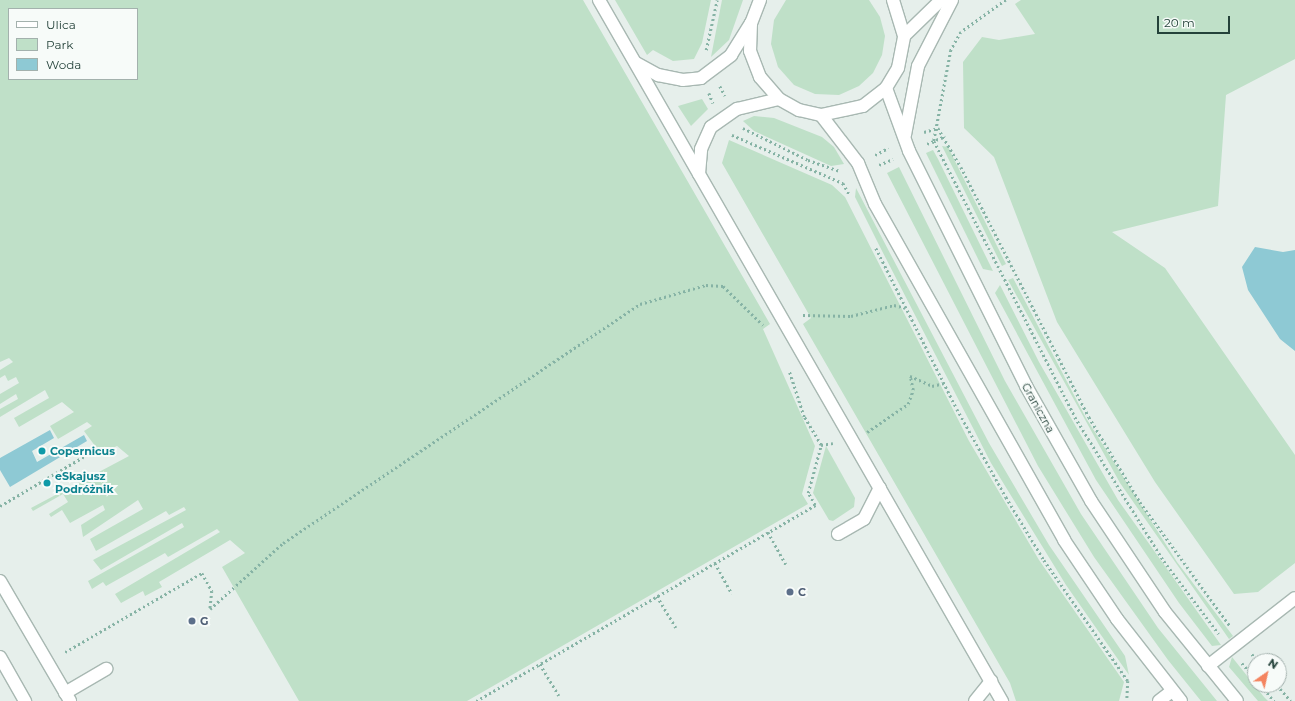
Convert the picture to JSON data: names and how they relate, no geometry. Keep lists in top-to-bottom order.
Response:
{
  "streets": {
    "main road": ["Graniczna"]
  },
  "places": [
    "Copernicus",
    "eSkajusz Podróżnik",
    "C",
    "G"
  ],
  "legend": ["Ulica", "Park", "Woda"],
  "scale_bar": "20 m",
  "north": "top right"
}
